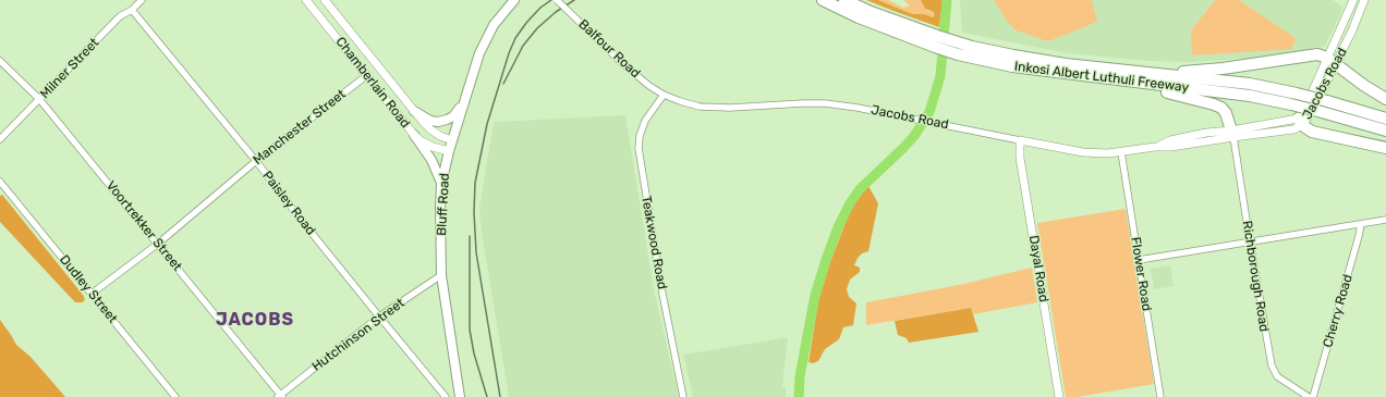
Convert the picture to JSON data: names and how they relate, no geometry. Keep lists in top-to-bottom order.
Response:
{
  "streets": {
    "highway": ["Inkosi Albert Luthuli Freeway"],
    "main road": ["Bluff Road"],
    "street": [
      "Balfour Road",
      "Milner Street",
      "Chamberlain Road",
      "Jacobs Road",
      "Manchester Street",
      "Paisley Road",
      "Voortrekker Street",
      "Teakwood Road",
      "Dayal Road",
      "Flower Road",
      "Richborough Road",
      "Dudley Street",
      "Cherry Road",
      "Hutchinson Street"
    ]
  },
  "crossings": [
    ["Balfour Road", "Jacobs Road"],
    ["Balfour Road", "Teakwood Road"],
    ["Milner Street", "Paisley Road"],
    ["Milner Street", "Voortrekker Street"],
    ["Chamberlain Road", "Manchester Street"],
    ["Chamberlain Road", "Bluff Road"],
    ["Jacobs Road", "Teakwood Road"],
    ["Jacobs Road", "Dayal Road"],
    ["Jacobs Road", "Flower Road"],
    ["Jacobs Road", "Richborough Road"],
    ["Manchester Street", "Paisley Road"],
    ["Manchester Street", "Voortrekker Street"],
    ["Manchester Street", "Dudley Street"],
    ["Paisley Road", "Hutchinson Street"],
    ["Bluff Road", "Hutchinson Street"],
    ["Voortrekker Street", "Hutchinson Street"]
  ],
  "districts": ["JACOBS"]
}
